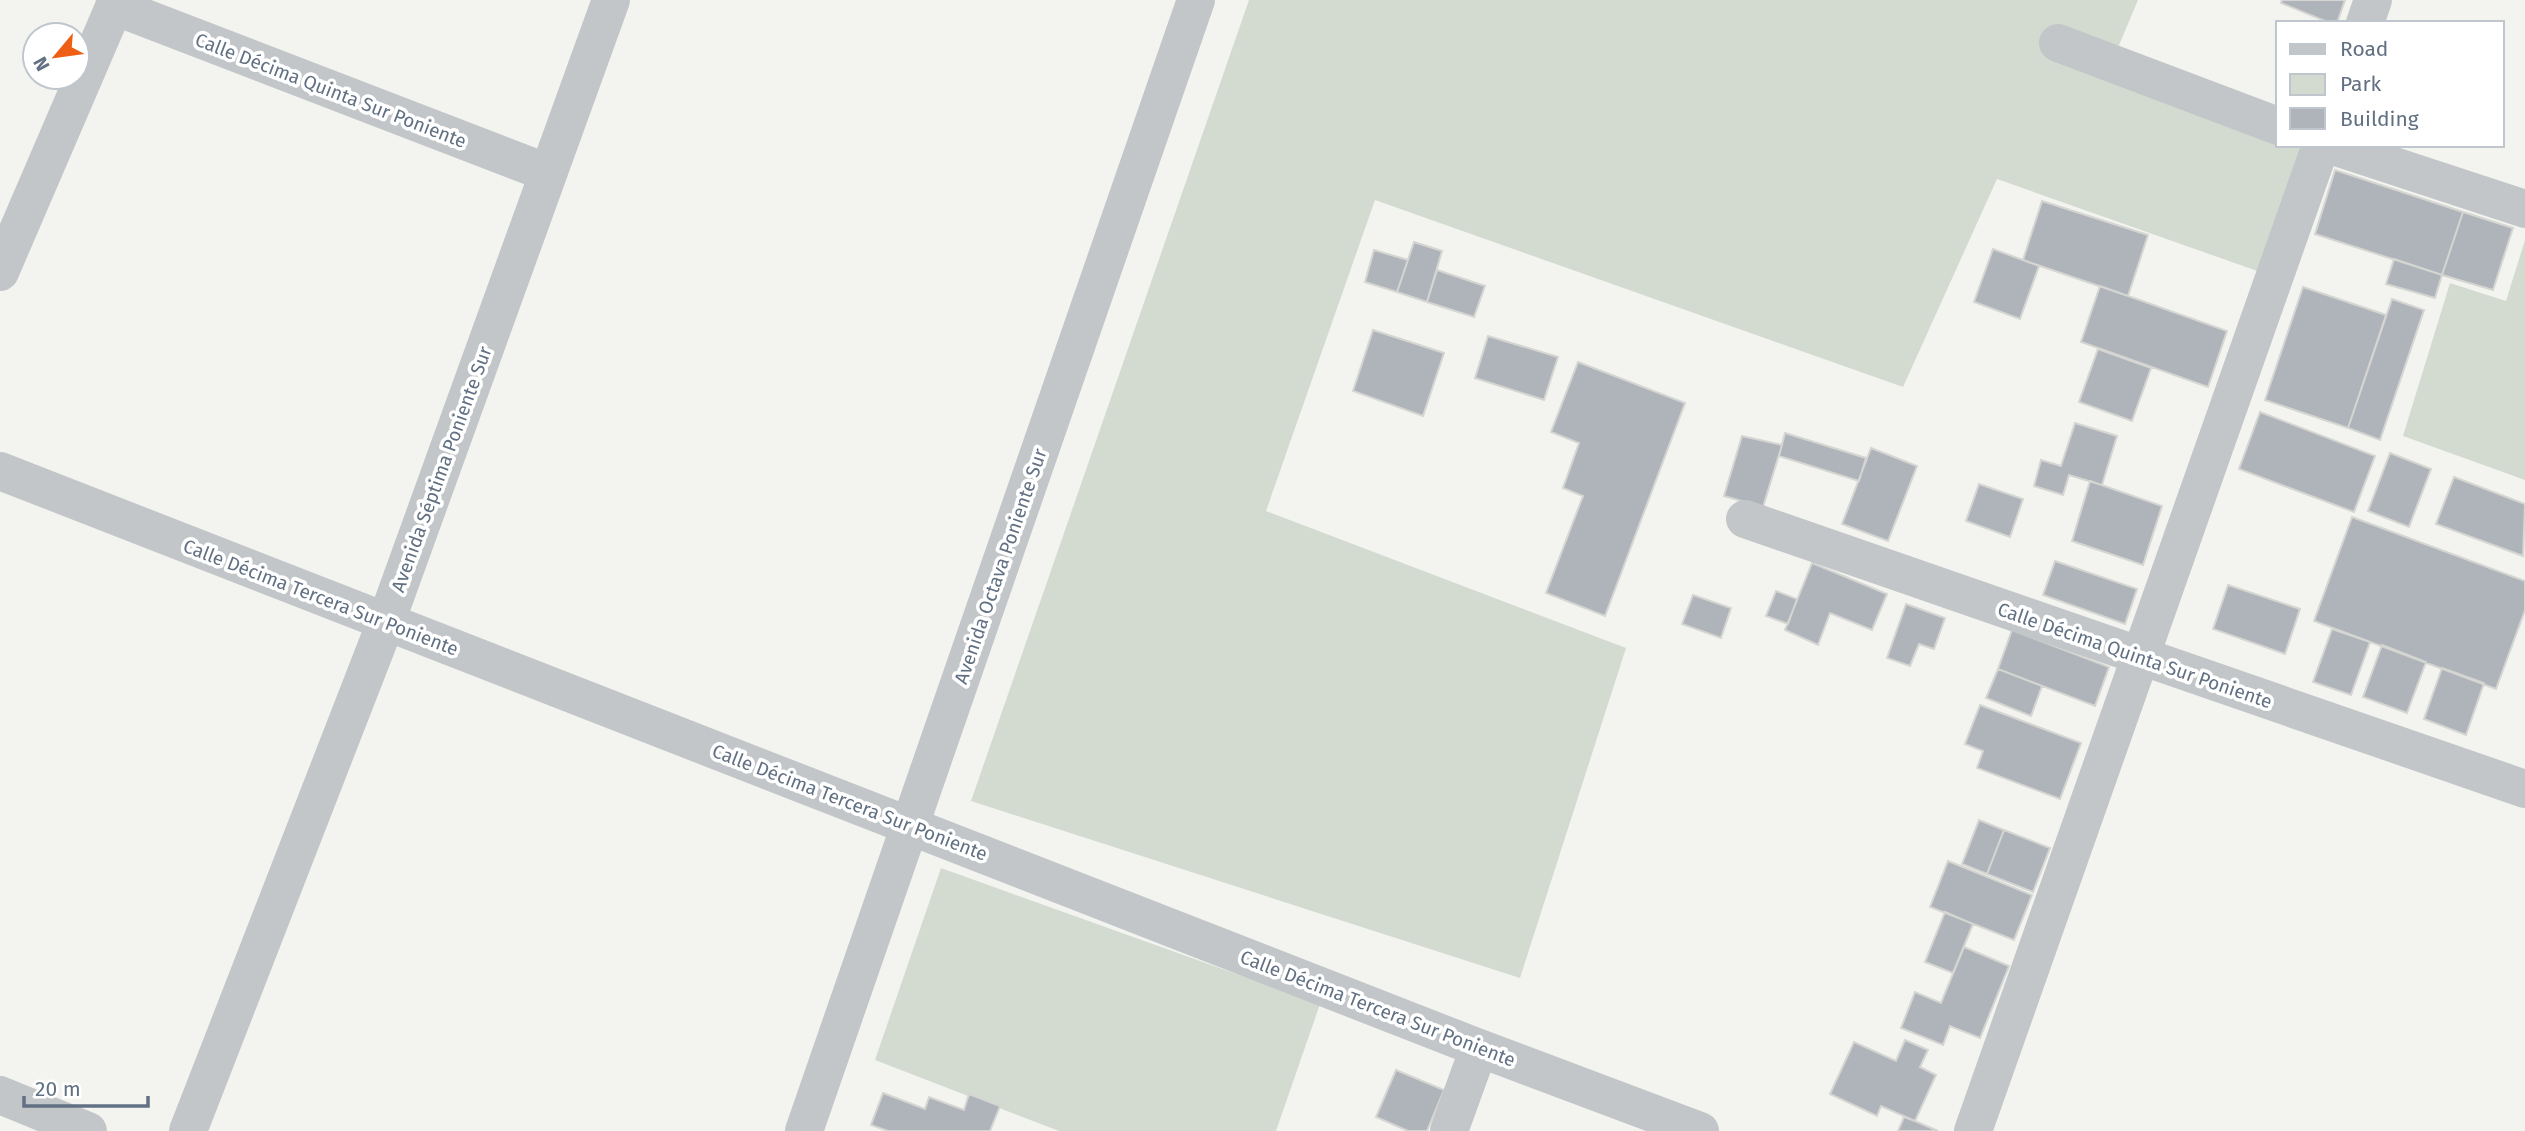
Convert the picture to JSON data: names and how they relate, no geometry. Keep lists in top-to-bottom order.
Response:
{
  "streets": {
    "street": [
      "Calle Décima Quinta Sur Poniente",
      "Avenida Séptima Poniente Sur",
      "Avenida Octava Poniente Sur",
      "Calle Décima Tercera Sur Poniente"
    ]
  },
  "crossings": [
    ["Calle Décima Quinta Sur Poniente", "Avenida Séptima Poniente Sur"],
    ["Avenida Séptima Poniente Sur", "Calle Décima Tercera Sur Poniente"],
    ["Avenida Octava Poniente Sur", "Calle Décima Tercera Sur Poniente"]
  ],
  "legend": ["Road", "Park", "Building"],
  "scale_bar": "20 m",
  "north": "bottom left"
}
